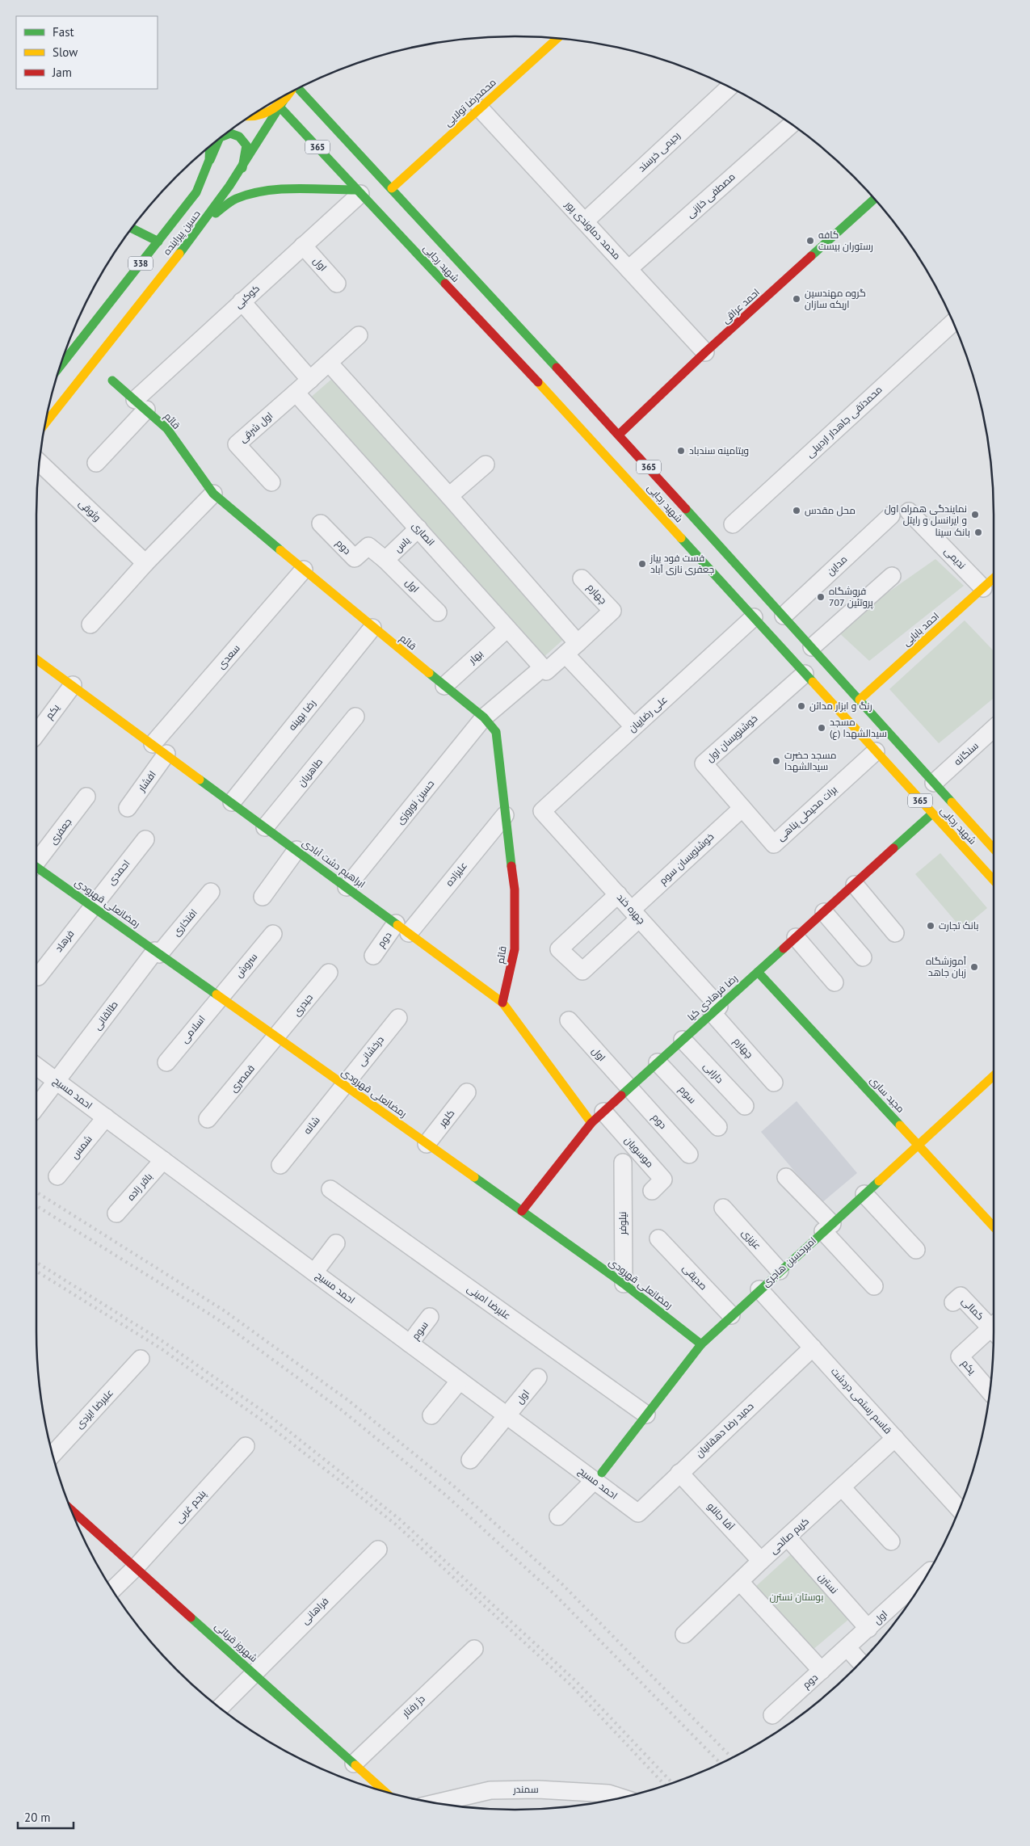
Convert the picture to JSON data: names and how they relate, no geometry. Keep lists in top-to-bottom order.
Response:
{
  "streets": {
    "main road": [
      "محمدرضا تولایی",
      "365",
      "حسین پیراینده",
      "338",
      "شهید رجایی",
      "احمد عراقی",
      "قائم",
      "احمد بابایی",
      "ابراهیم دشت آبادی",
      "رمضانعلی قهرودی",
      "رضا فرهادی کیا",
      "مجید ساری",
      "امیرحسین هاجری",
      "شهروز قربانی"
    ],
    "street": [
      "رحیمی خرسند",
      "مصطفی خازنی",
      "محمد دماوندی پور",
      "اول",
      "کوکبی",
      "محمدتقی جاهدار اردبیلی",
      "اول شرقی",
      "وثوقی",
      "انصاری",
      "یاس",
      "دوم",
      "ندیمی",
      "مداین",
      "چهارم",
      "سعدی",
      "بهار",
      "یکم",
      "علی رضاییان",
      "رضا بهینه",
      "خوشنویسان اول",
      "سنگانه",
      "طاهریان",
      "افشار",
      "حسین نوروزی",
      "برات محیطی پناهی",
      "جعفری",
      "خوشنویسان سوم",
      "احمدی",
      "علیزاده",
      "چهره خند",
      "افتخاری",
      "فرهاد",
      "سروش",
      "حیدری",
      "طالقانی",
      "اسلامی",
      "درخشانی",
      "دارابی",
      "قمصری",
      "احمد مسیح",
      "سوم",
      "کلهر",
      "شانه",
      "شمس",
      "موسویان",
      "باقر زاده",
      "نیلوفر",
      "عزیزی",
      "صدیقی",
      "علیرضا امینی",
      "کمالی",
      "قاسم رستمی دردشت",
      "علیرضا ایزدی",
      "حمید رضا دهقانیان",
      "پنجم غربی",
      "آقا جانلو",
      "کریم صالحی",
      "نسترن",
      "فراهانی",
      "دژ رفتار",
      "سمندر"
    ]
  },
  "crossings": [
    ["محمدرضا تولایی", "محمد دماوندی پور"],
    ["محمدرضا تولایی", "شهید رجایی"],
    ["365", "حسین پیراینده"],
    ["365", "شهید رجایی"],
    ["رحیمی خرسند", "محمد دماوندی پور"],
    ["مصطفی خازنی", "محمد دماوندی پور"],
    ["محمد دماوندی پور", "احمد عراقی"],
    ["حسین پیراینده", "شهید رجایی"],
    ["شهید رجایی", "کوکبی"],
    ["شهید رجایی", "احمد عراقی"],
    ["شهید رجایی", "مداین"],
    ["شهید رجایی", "احمد بابایی"],
    ["شهید رجایی", "علی رضاییان"],
    ["شهید رجایی", "خوشنویسان اول"],
    ["شهید رجایی", "سنگانه"],
    ["شهید رجایی", "برات محیطی پناهی"],
    ["شهید رجایی", "رضا فرهادی کیا"],
    ["اول", "کوکبی"],
    ["اول", "یاس"],
    ["اول", "دوم"],
    ["اول", "رضا فرهادی کیا"],
    ["اول", "احمد مسیح"],
    ["اول", "نسترن"],
    ["کوکبی", "قائم"],
    ["قائم", "سعدی"],
    ["قائم", "بهار"],
    ["قائم", "رضا بهینه"],
    ["قائم", "حسین نوروزی"],
    ["قائم", "ابراهیم دشت آبادی"],
    ["قائم", "علیزاده"],
    ["اول شرقی", "انصاری"],
    ["انصاری", "یاس"],
    ["انصاری", "بهار"],
    ["انصاری", "حسین نوروزی"],
    ["یاس", "دوم"],
    ["دوم", "ابراهیم دشت آبادی"],
    ["دوم", "علیزاده"],
    ["دوم", "رضا فرهادی کیا"],
    ["ندیمی", "احمد بابایی"],
    ["چهارم", "چهره خند"],
    ["چهارم", "رضا فرهادی کیا"],
    ["سعدی", "افشار"],
    ["سعدی", "ابراهیم دشت آبادی"],
    ["یکم", "ابراهیم دشت آبادی"],
    ["یکم", "کمالی"],
    ["علی رضاییان", "چهره خند"],
    ["رضا بهینه", "ابراهیم دشت آبادی"],
    ["خوشنویسان اول", "برات محیطی پناهی"],
    ["خوشنویسان اول", "خوشنویسان سوم"],
    ["طاهریان", "ابراهیم دشت آبادی"],
    ["افشار", "ابراهیم دشت آبادی"],
    ["حسین نوروزی", "ابراهیم دشت آبادی"],
    ["برات محیطی پناهی", "خوشنویسان سوم"],
    ["خوشنویسان سوم", "چهره خند"],
    ["ابراهیم دشت آبادی", "علیزاده"],
    ["ابراهیم دشت آبادی", "رضا فرهادی کیا"],
    ["ابراهیم دشت آبادی", "موسویان"],
    ["احمدی", "رمضانعلی قهرودی"],
    ["احمدی", "فرهاد"],
    ["رمضانعلی قهرودی", "افتخاری"],
    ["رمضانعلی قهرودی", "فرهاد"],
    ["رمضانعلی قهرودی", "سروش"],
    ["رمضانعلی قهرودی", "رضا فرهادی کیا"],
    ["رمضانعلی قهرودی", "حیدری"],
    ["رمضانعلی قهرودی", "طالقانی"],
    ["رمضانعلی قهرودی", "اسلامی"],
    ["رمضانعلی قهرودی", "درخشانی"],
    ["رمضانعلی قهرودی", "قمصری"],
    ["رمضانعلی قهرودی", "کلهر"],
    ["رمضانعلی قهرودی", "شانه"],
    ["رمضانعلی قهرودی", "نیلوفر"],
    ["رمضانعلی قهرودی", "امیرحسین هاجری"],
    ["چهره خند", "رضا فرهادی کیا"],
    ["افتخاری", "طالقانی"],
    ["سروش", "اسلامی"],
    ["رضا فرهادی کیا", "دارابی"],
    ["رضا فرهادی کیا", "سوم"],
    ["رضا فرهادی کیا", "مجید ساری"],
    ["رضا فرهادی کیا", "موسویان"],
    ["حیدری", "قمصری"],
    ["طالقانی", "احمد مسیح"],
    ["درخشانی", "شانه"],
    ["احمد مسیح", "سوم"],
    ["احمد مسیح", "شمس"],
    ["احمد مسیح", "باقر زاده"],
    ["احمد مسیح", "امیرحسین هاجری"],
    ["احمد مسیح", "حمید رضا دهقانیان"],
    ["مجید ساری", "امیرحسین هاجری"],
    ["عزیزی", "امیرحسین هاجری"],
    ["امیرحسین هاجری", "صدیقی"],
    ["امیرحسین هاجری", "علیرضا امینی"],
    ["امیرحسین هاجری", "قاسم رستمی دردشت"],
    ["قاسم رستمی دردشت", "حمید رضا دهقانیان"],
    ["قاسم رستمی دردشت", "کریم صالحی"],
    ["حمید رضا دهقانیان", "آقا جانلو"],
    ["پنجم غربی", "شهروز قربانی"],
    ["آقا جانلو", "کریم صالحی"],
    ["کریم صالحی", "نسترن"],
    ["فراهانی", "شهروز قربانی"],
    ["شهروز قربانی", "دژ رفتار"]
  ],
  "parks": ["بوستان نسترن"],
  "places": [
    "کافه رستوران بیست",
    "گروه مهندسین اریکه سازان",
    "ویتامینه سندباد",
    "محل مقدس",
    "نمایندگی همراه اول و ایرانسل و رایتل",
    "بانک سینا",
    "فست فود پیاز جعفری نازی آباد",
    "فروشگاه پروتئین 707",
    "رنگ و ابزار مدائن",
    "مسجد سیدالشهدا (ع)",
    "مسجد حضرت سیدالشهدا",
    "بانک تجارت",
    "آموزشگاه زبان جاهد"
  ],
  "legend": ["Fast", "Slow", "Jam"],
  "scale_bar": "20 m"
}
